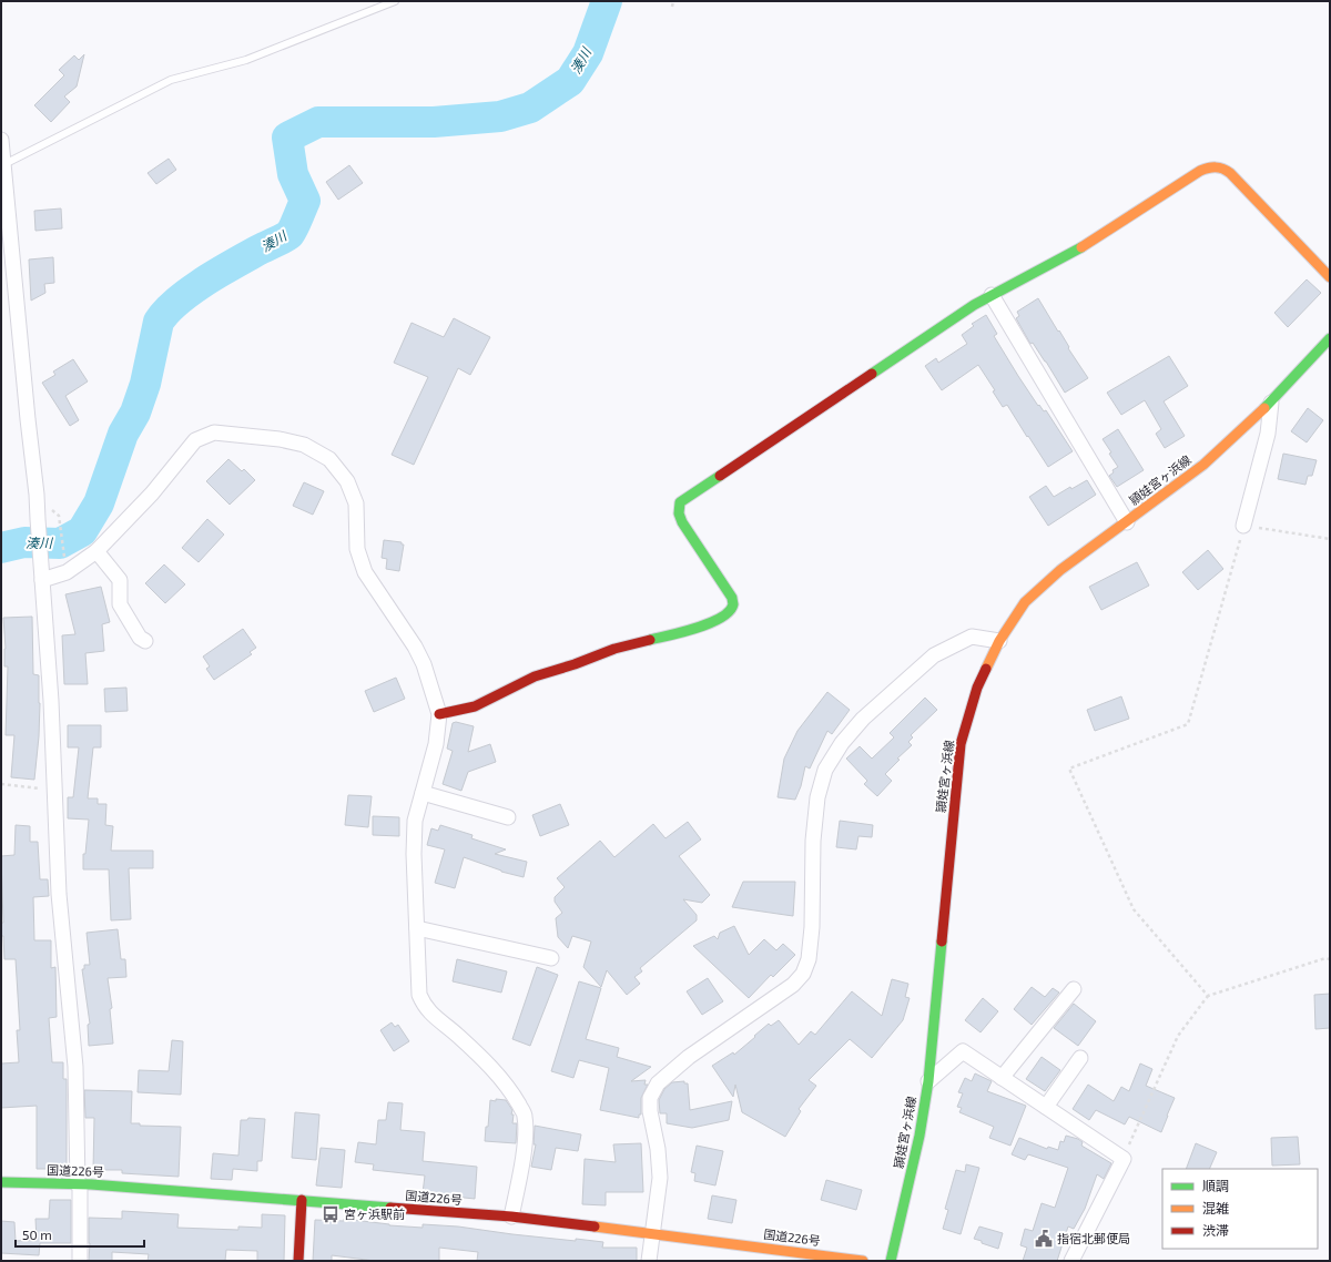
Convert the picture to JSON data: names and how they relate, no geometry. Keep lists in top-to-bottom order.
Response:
{
  "streets": {
    "main road": ["頴娃宮ヶ浜線", "国道226号"]
  },
  "water": ["湊川"],
  "places": {
    "bus stop": ["宮ヶ浜駅前"],
    "public building": ["指宿北郵便局"]
  },
  "legend": ["順調", "混雑", "渋滞"],
  "scale_bar": "50 m"
}
